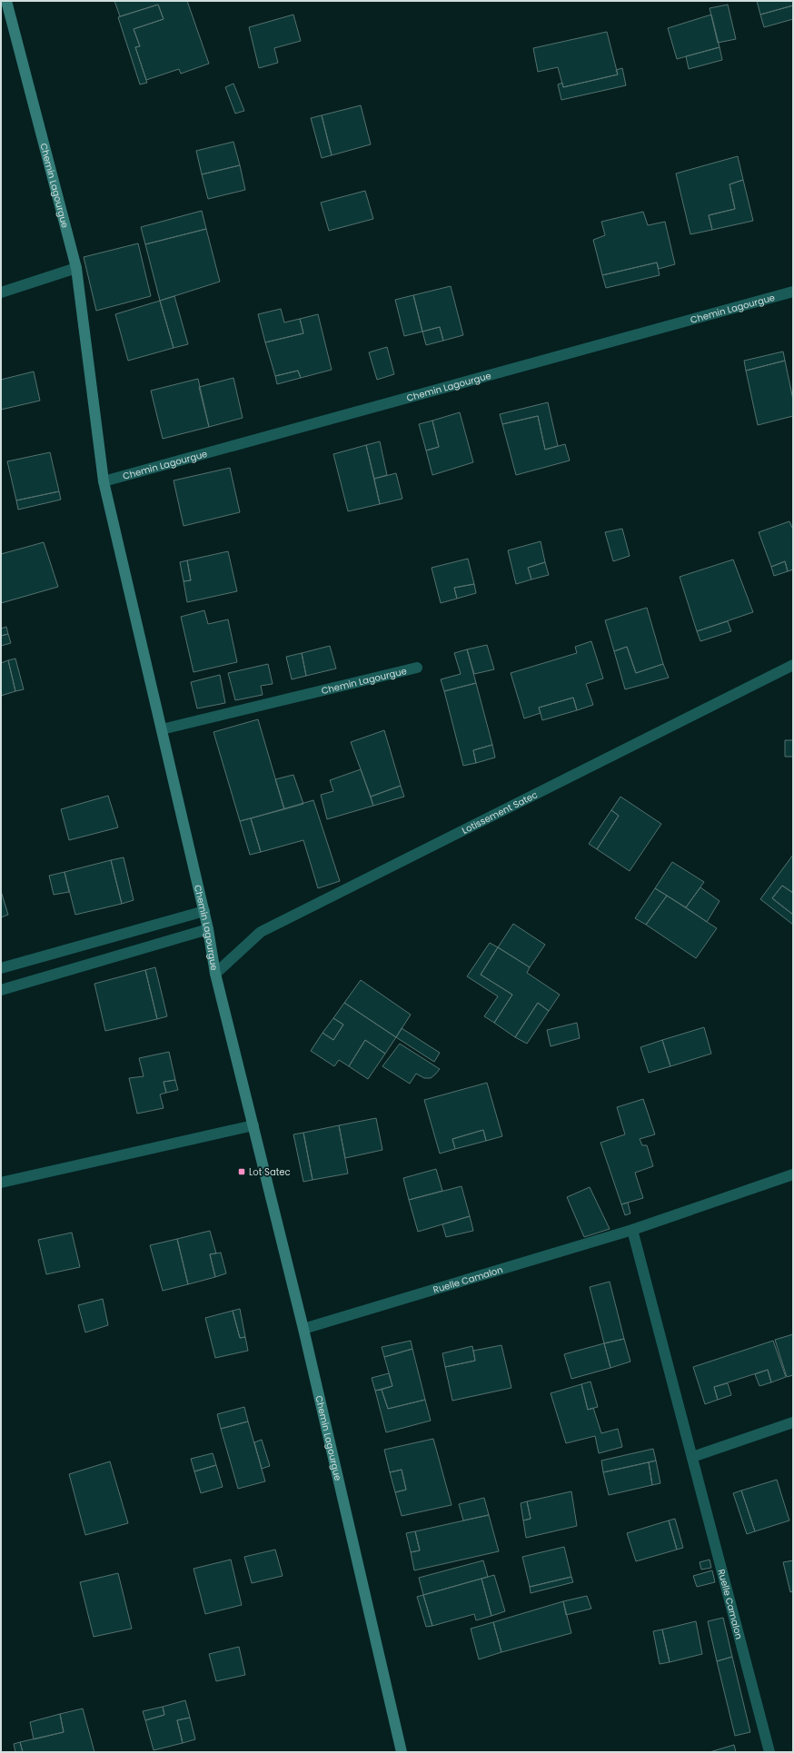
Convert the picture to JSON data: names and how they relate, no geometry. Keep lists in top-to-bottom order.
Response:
{
  "streets": {
    "street": ["Chemin Lagourgue", "Lotissement Satec", "Ruelle Camalon"]
  },
  "crossings": [
    ["Chemin Lagourgue", "Lotissement Satec"],
    ["Chemin Lagourgue", "Ruelle Camalon"]
  ],
  "places": {
    "transit": ["Lot Satec"]
  }
}
